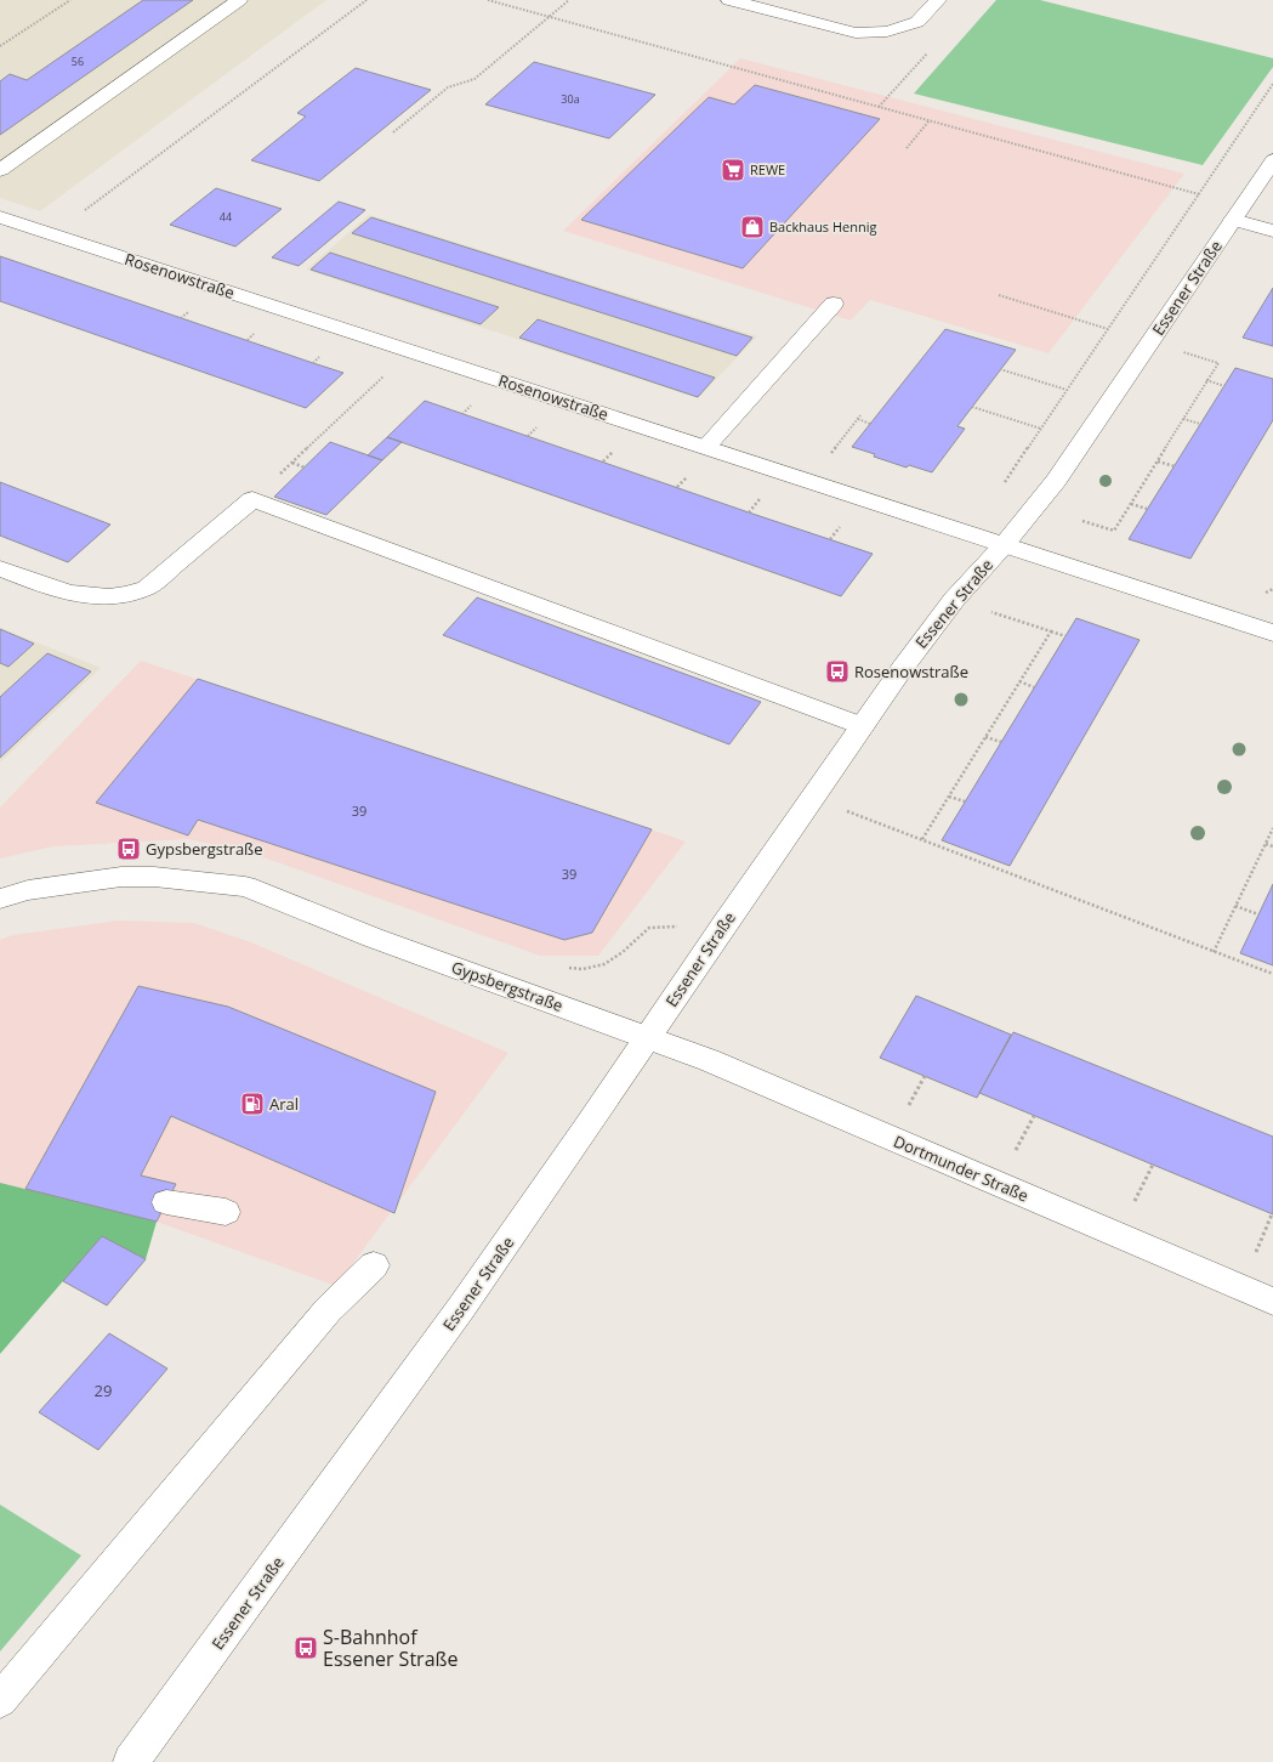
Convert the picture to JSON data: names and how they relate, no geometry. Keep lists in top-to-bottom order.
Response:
{
  "streets": {
    "street": [
      "Rosenowstraße",
      "Essener Straße",
      "Gypsbergstraße",
      "Dortmunder Straße"
    ]
  },
  "crossings": [
    ["Rosenowstraße", "Essener Straße"],
    ["Essener Straße", "Gypsbergstraße"],
    ["Essener Straße", "Dortmunder Straße"],
    ["Gypsbergstraße", "Dortmunder Straße"]
  ],
  "places": {
    "supermarket": ["REWE"],
    "shop": ["Backhaus Hennig"],
    "bus stop": ["Rosenowstraße", "Gypsbergstraße", "S-Bahnhof Essener Straße"],
    "fuel station": ["Aral"]
  },
  "house_numbers": [
    "56",
    "30a",
    "44",
    "39",
    "39",
    "29"
  ]
}
